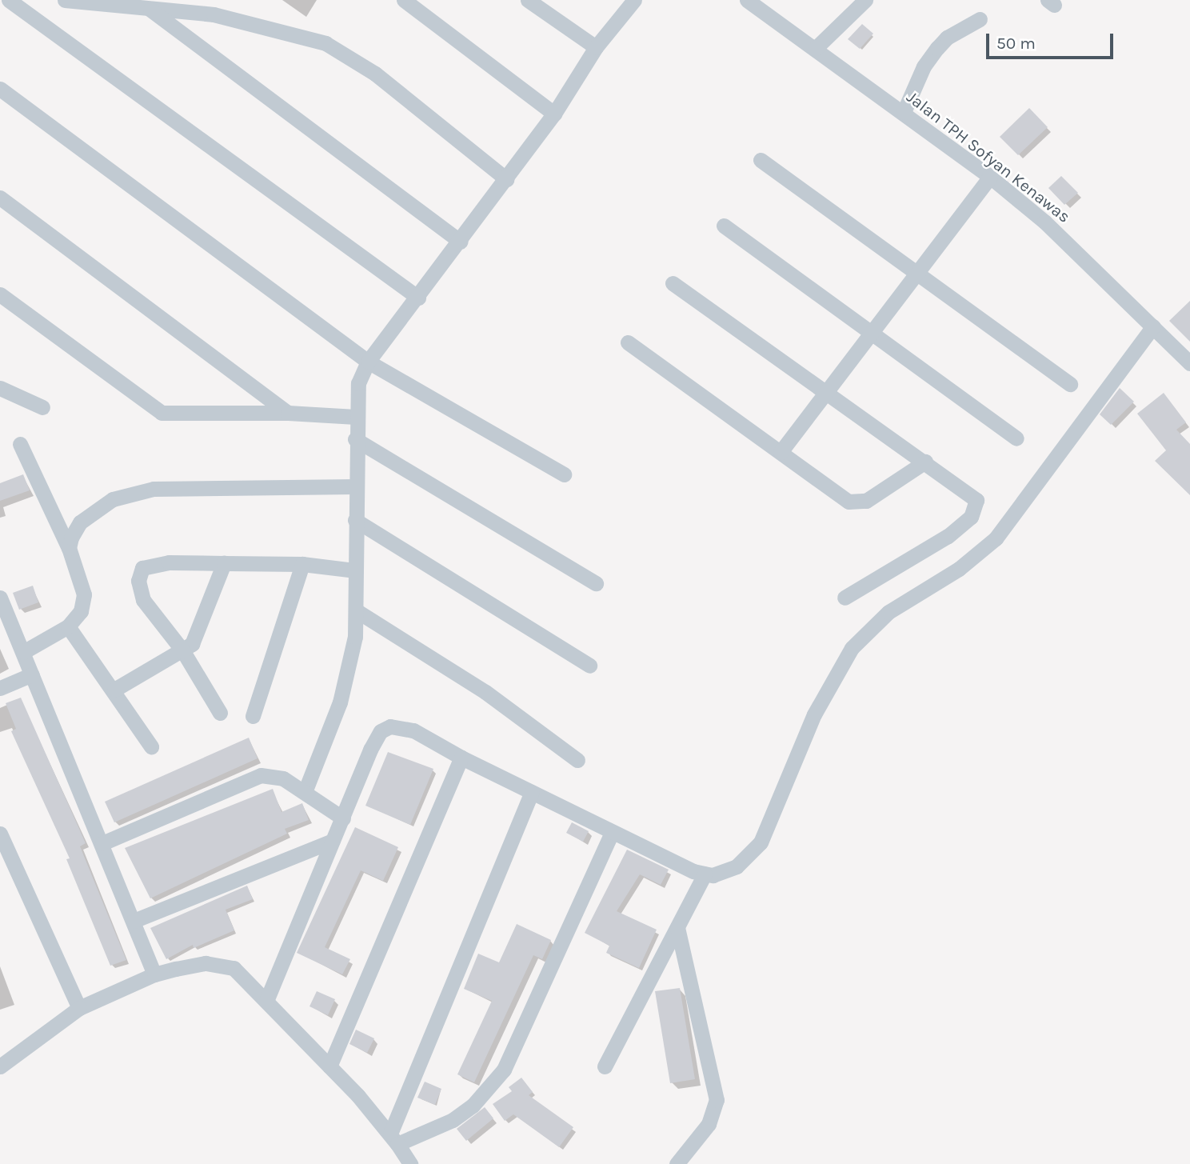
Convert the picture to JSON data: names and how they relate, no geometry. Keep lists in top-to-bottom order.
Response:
{
  "streets": {
    "street": ["Jalan TPH Sofyan Kenawas"]
  },
  "scale_bar": "50 m"
}
